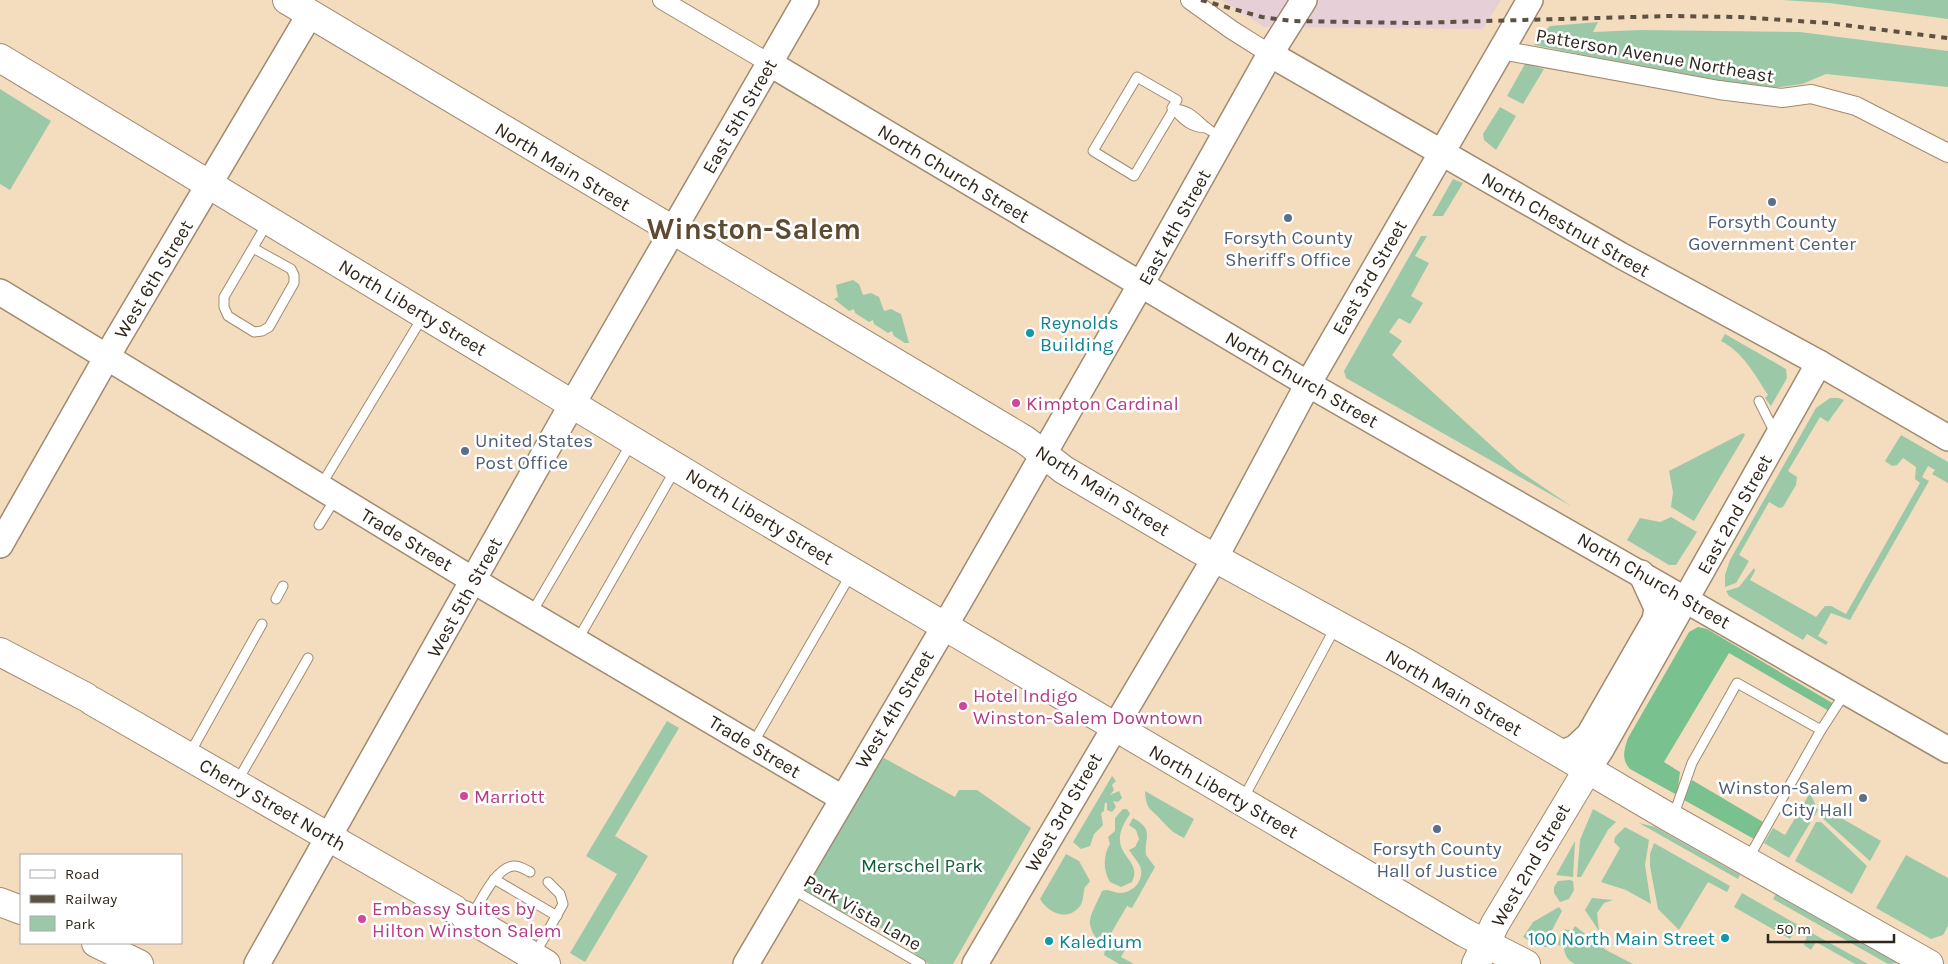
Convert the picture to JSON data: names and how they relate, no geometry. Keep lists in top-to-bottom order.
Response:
{
  "streets": {
    "main road": [
      "North Main Street",
      "North Liberty Street",
      "Cherry Street North",
      "West 2nd Street"
    ],
    "street": [
      "Patterson Avenue Northeast",
      "East 5th Street",
      "North Church Street",
      "North Chestnut Street",
      "East 4th Street",
      "East 3rd Street",
      "West 6th Street",
      "East 2nd Street",
      "Trade Street",
      "West 5th Street",
      "West 4th Street",
      "West 3rd Street"
    ],
    "lane": ["Park Vista Lane"]
  },
  "crossings": [
    ["Patterson Avenue Northeast", "East 3rd Street"],
    ["East 5th Street", "North Main Street"],
    ["East 5th Street", "North Church Street"],
    ["East 5th Street", "West 5th Street"],
    ["North Main Street", "East 4th Street"],
    ["North Main Street", "East 3rd Street"],
    ["North Main Street", "West 6th Street"],
    ["North Main Street", "East 2nd Street"],
    ["North Main Street", "West 5th Street"],
    ["North Main Street", "West 4th Street"],
    ["North Main Street", "West 3rd Street"],
    ["North Main Street", "West 2nd Street"],
    ["North Church Street", "East 4th Street"],
    ["North Church Street", "East 3rd Street"],
    ["North Church Street", "East 2nd Street"],
    ["North Chestnut Street", "East 4th Street"],
    ["North Chestnut Street", "East 3rd Street"],
    ["North Chestnut Street", "East 2nd Street"],
    ["East 4th Street", "West 4th Street"],
    ["East 3rd Street", "West 3rd Street"],
    ["West 6th Street", "North Liberty Street"],
    ["West 6th Street", "Trade Street"],
    ["North Liberty Street", "West 5th Street"],
    ["North Liberty Street", "West 4th Street"],
    ["North Liberty Street", "West 3rd Street"],
    ["North Liberty Street", "West 2nd Street"],
    ["East 2nd Street", "West 2nd Street"],
    ["Trade Street", "West 5th Street"],
    ["Trade Street", "West 4th Street"],
    ["West 5th Street", "Cherry Street North"],
    ["West 4th Street", "Park Vista Lane"]
  ],
  "districts": ["Winston-Salem"],
  "parks": ["Merschel Park"],
  "places": [
    "Forsyth County Government Center",
    "Forsyth County Sheriff's Office",
    "Reynolds Building",
    "Kimpton Cardinal",
    "United States Post Office",
    "Hotel Indigo Winston-Salem Downtown",
    "Marriott",
    "Winston-Salem City Hall",
    "Forsyth County Hall of Justice",
    "Embassy Suites by Hilton Winston Salem",
    "100 North Main Street",
    "Kaledium"
  ],
  "legend": ["Road", "Railway", "Park"],
  "scale_bar": "50 m"
}
